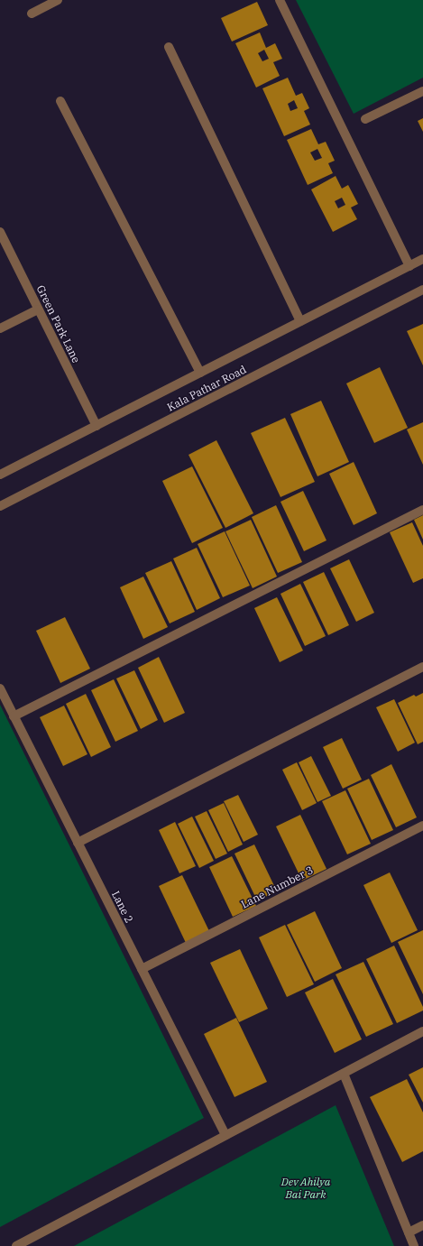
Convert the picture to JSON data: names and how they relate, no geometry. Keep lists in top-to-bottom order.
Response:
{
  "streets": {
    "street": [
      "Green Park Lane",
      "Kala Pathar Road",
      "Lane Number 3",
      "Lane 2"
    ]
  },
  "crossings": [
    ["Green Park Lane", "Kala Pathar Road"],
    ["Lane Number 3", "Lane 2"]
  ],
  "parks": ["Dev Ahilya Bai Park"]
}
